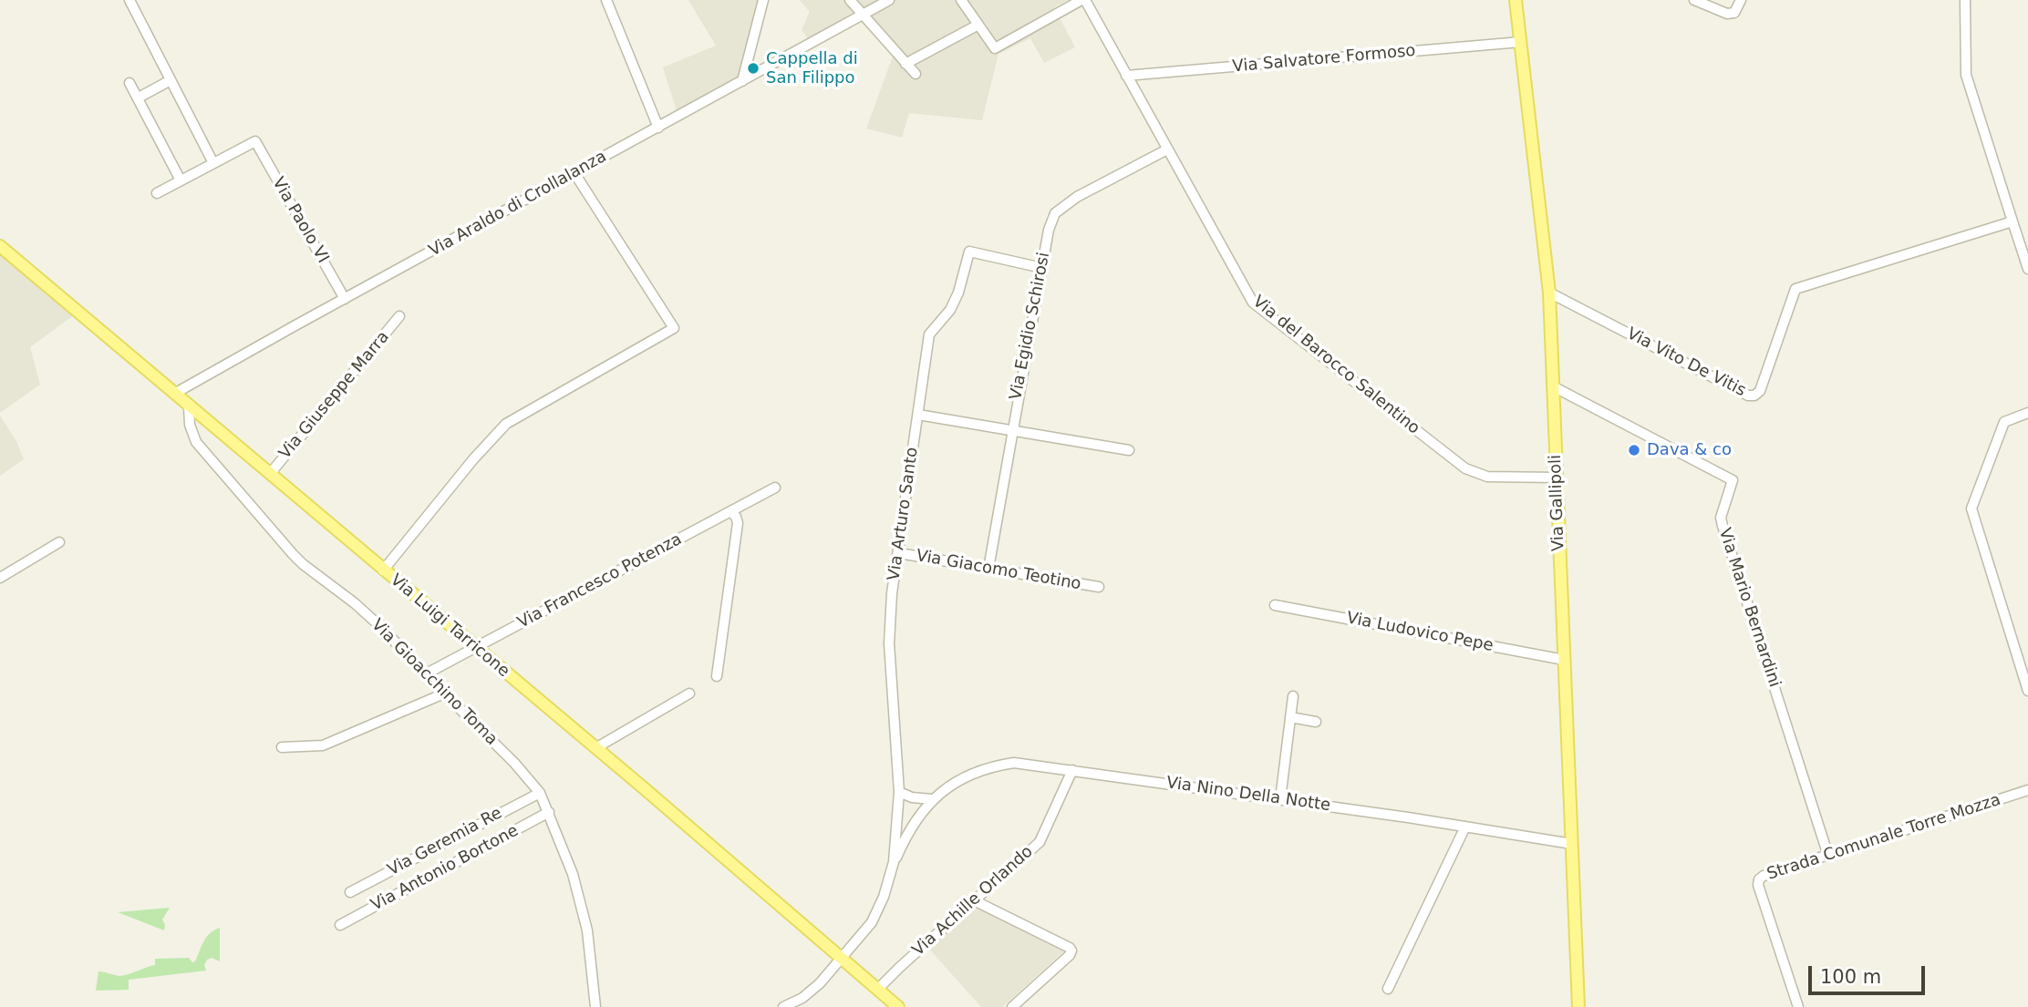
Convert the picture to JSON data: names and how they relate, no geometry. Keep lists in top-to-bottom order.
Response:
{
  "streets": {
    "main road": ["Via Gallipoli", "Via Luigi Tarricone"],
    "street": [
      "Via Salvatore Formoso",
      "Via Araldo di Crollalanza",
      "Via Paolo VI",
      "Via Egidio Schirosi",
      "Via Vito De Vitis",
      "Via del Barocco Salentino",
      "Via Giuseppe Marra",
      "Via Arturo Santo",
      "Via Giacomo Teotino",
      "Via Francesco Potenza",
      "Via Mario Bernardini",
      "Via Ludovico Pepe",
      "Via Gioacchino Toma",
      "Via Nino Della Notte",
      "Strada Comunale Torre Mozza",
      "Via Geremia Re",
      "Via Antonio Bortone",
      "Via Achille Orlando"
    ]
  },
  "crossings": [
    ["Via Salvatore Formoso", "Via del Barocco Salentino"],
    ["Via Salvatore Formoso", "Via Gallipoli"],
    ["Via Araldo di Crollalanza", "Via Paolo VI"],
    ["Via Araldo di Crollalanza", "Via Luigi Tarricone"],
    ["Via Egidio Schirosi", "Via del Barocco Salentino"],
    ["Via Egidio Schirosi", "Via Arturo Santo"],
    ["Via Egidio Schirosi", "Via Giacomo Teotino"],
    ["Via Vito De Vitis", "Via Gallipoli"],
    ["Via del Barocco Salentino", "Via Gallipoli"],
    ["Via Giuseppe Marra", "Via Luigi Tarricone"],
    ["Via Gallipoli", "Via Mario Bernardini"],
    ["Via Gallipoli", "Via Ludovico Pepe"],
    ["Via Gallipoli", "Via Nino Della Notte"],
    ["Via Arturo Santo", "Via Giacomo Teotino"],
    ["Via Arturo Santo", "Via Luigi Tarricone"],
    ["Via Arturo Santo", "Via Nino Della Notte"],
    ["Via Francesco Potenza", "Via Luigi Tarricone"],
    ["Via Francesco Potenza", "Via Gioacchino Toma"],
    ["Via Mario Bernardini", "Strada Comunale Torre Mozza"],
    ["Via Luigi Tarricone", "Via Gioacchino Toma"],
    ["Via Luigi Tarricone", "Via Achille Orlando"],
    ["Via Gioacchino Toma", "Via Geremia Re"],
    ["Via Gioacchino Toma", "Via Antonio Bortone"],
    ["Via Nino Della Notte", "Via Achille Orlando"]
  ],
  "places": ["Cappella di San Filippo", "Dava & co"],
  "scale_bar": "100 m"
}
